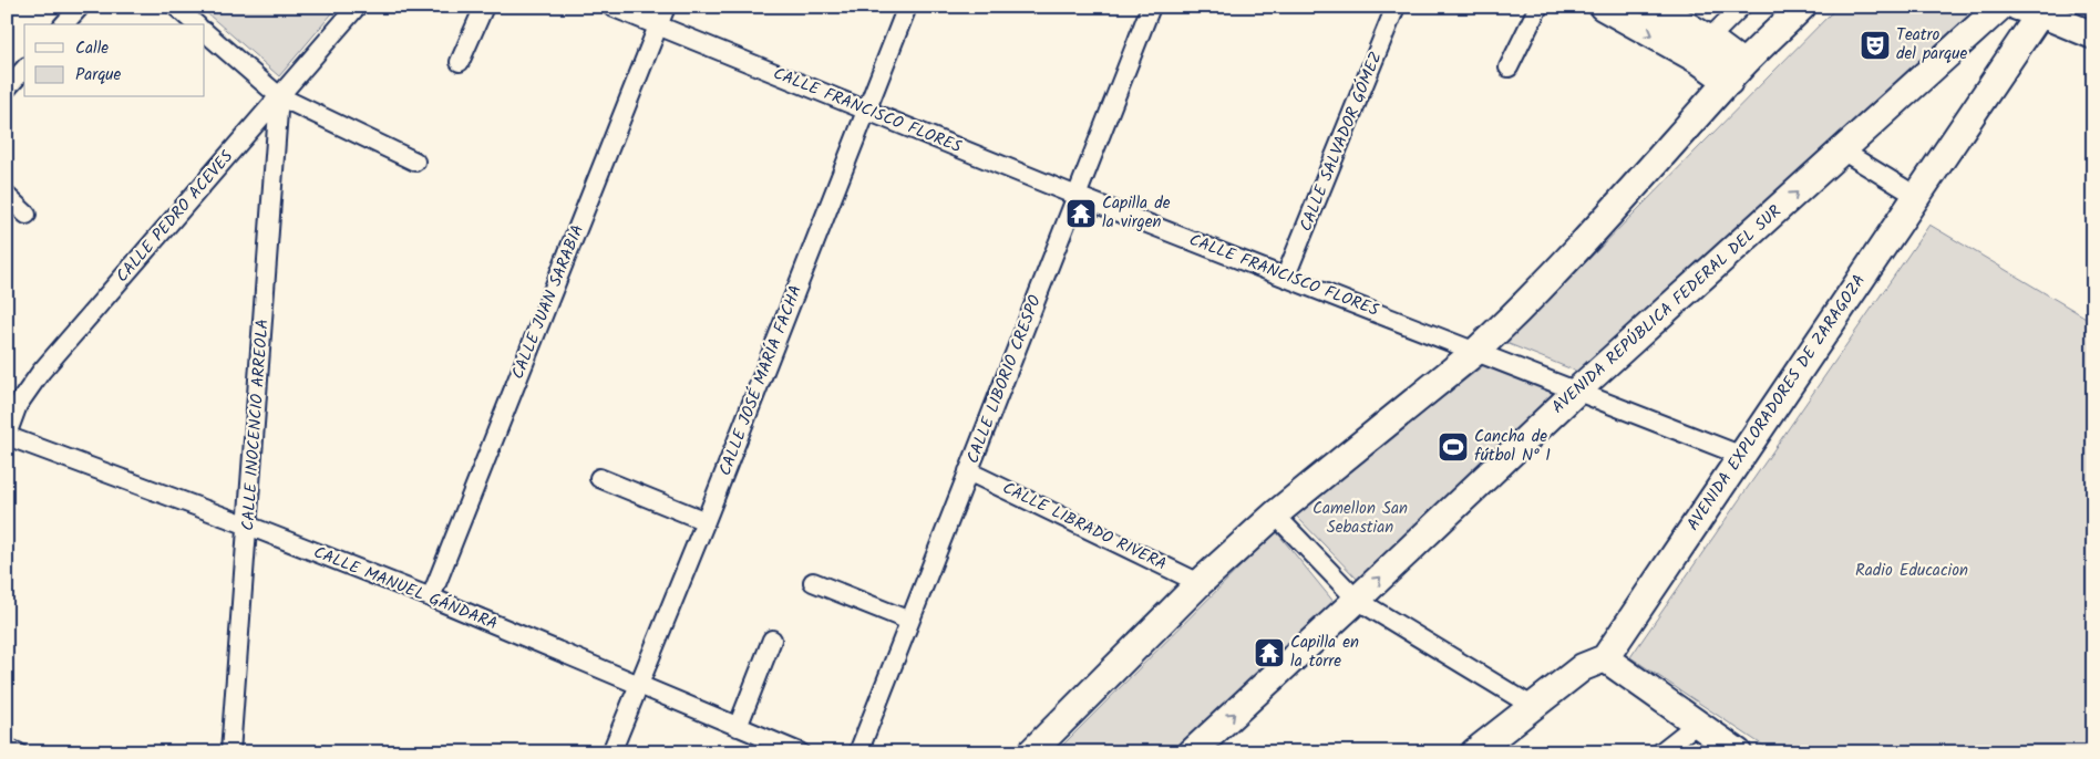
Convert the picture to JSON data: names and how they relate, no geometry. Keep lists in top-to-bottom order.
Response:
{
  "streets": {
    "street": [
      "CALLE FRANCISCO FLORES",
      "CALLE SALVADOR GÓMEZ",
      "CALLE PEDRO ACEVES",
      "CALLE JUAN SARABIA",
      "AVENIDA REPÚBLICA FEDERAL DEL SUR",
      "CALLE LIBORIO CRESPO",
      "CALLE JOSÉ MARÍA FACHA",
      "AVENIDA EXPLORADORES DE ZARAGOZA",
      "CALLE INOCENCIO ARREOLA",
      "CALLE LIBRADO RIVERA",
      "CALLE MANUEL GÁNDARA"
    ]
  },
  "crossings": [
    ["CALLE FRANCISCO FLORES", "CALLE SALVADOR GÓMEZ"],
    ["CALLE FRANCISCO FLORES", "CALLE JUAN SARABIA"],
    ["CALLE FRANCISCO FLORES", "AVENIDA REPÚBLICA FEDERAL DEL SUR"],
    ["CALLE FRANCISCO FLORES", "CALLE LIBORIO CRESPO"],
    ["CALLE FRANCISCO FLORES", "CALLE JOSÉ MARÍA FACHA"],
    ["CALLE FRANCISCO FLORES", "AVENIDA EXPLORADORES DE ZARAGOZA"],
    ["CALLE PEDRO ACEVES", "CALLE INOCENCIO ARREOLA"],
    ["CALLE PEDRO ACEVES", "CALLE MANUEL GÁNDARA"],
    ["CALLE JUAN SARABIA", "CALLE MANUEL GÁNDARA"],
    ["CALLE LIBORIO CRESPO", "CALLE LIBRADO RIVERA"],
    ["CALLE JOSÉ MARÍA FACHA", "CALLE MANUEL GÁNDARA"],
    ["CALLE INOCENCIO ARREOLA", "CALLE MANUEL GÁNDARA"]
  ],
  "parks": ["Camellon San Sebastian", "Radio Educacion"],
  "places": {
    "theatre": ["Teatro del parque"],
    "temple": ["Capilla de la virgen", "Capilla en la torre"],
    "sports": ["Cancha de fútbol N° 1"]
  },
  "legend": ["Calle", "Parque"]
}
